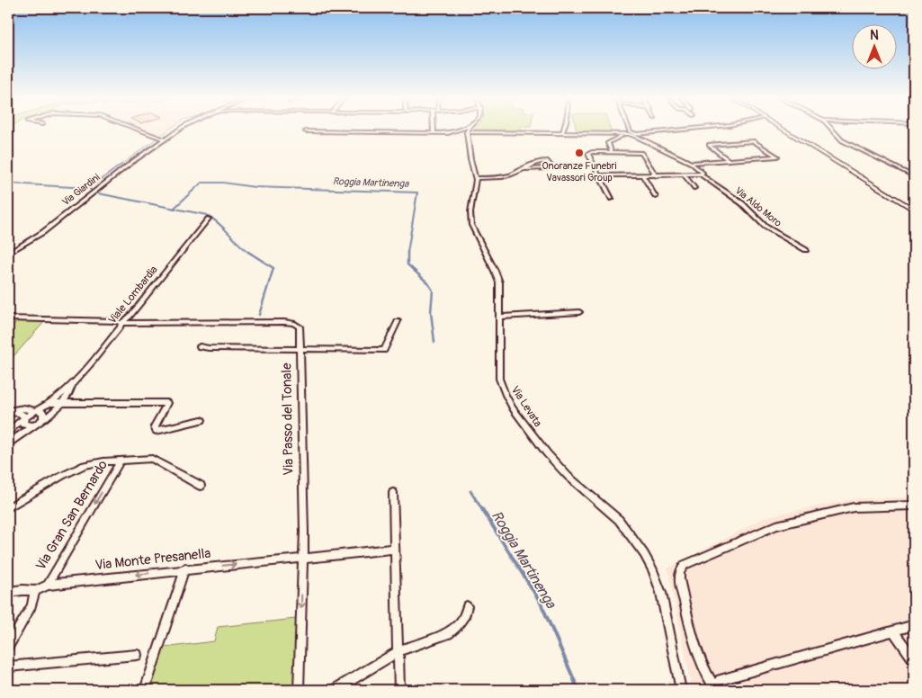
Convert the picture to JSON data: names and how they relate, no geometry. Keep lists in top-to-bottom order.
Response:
{
  "streets": {
    "street": [
      "Via Giardini",
      "Via Aldo Moro",
      "Viale Lombardia",
      "Via Levata",
      "Via Passo del Tonale",
      "Via Gran San Bernardo",
      "Via Monte Presanella"
    ]
  },
  "crossings": [
    ["Viale Lombardia", "Via Passo del Tonale"],
    ["Via Passo del Tonale", "Via Monte Presanella"],
    ["Via Gran San Bernardo", "Via Monte Presanella"]
  ],
  "one_way": ["Via Gran San Bernardo"],
  "water": ["Roggia Martinenga"],
  "places": ["Onoranze Funebri Vavassori Group"],
  "north": "top"
}
